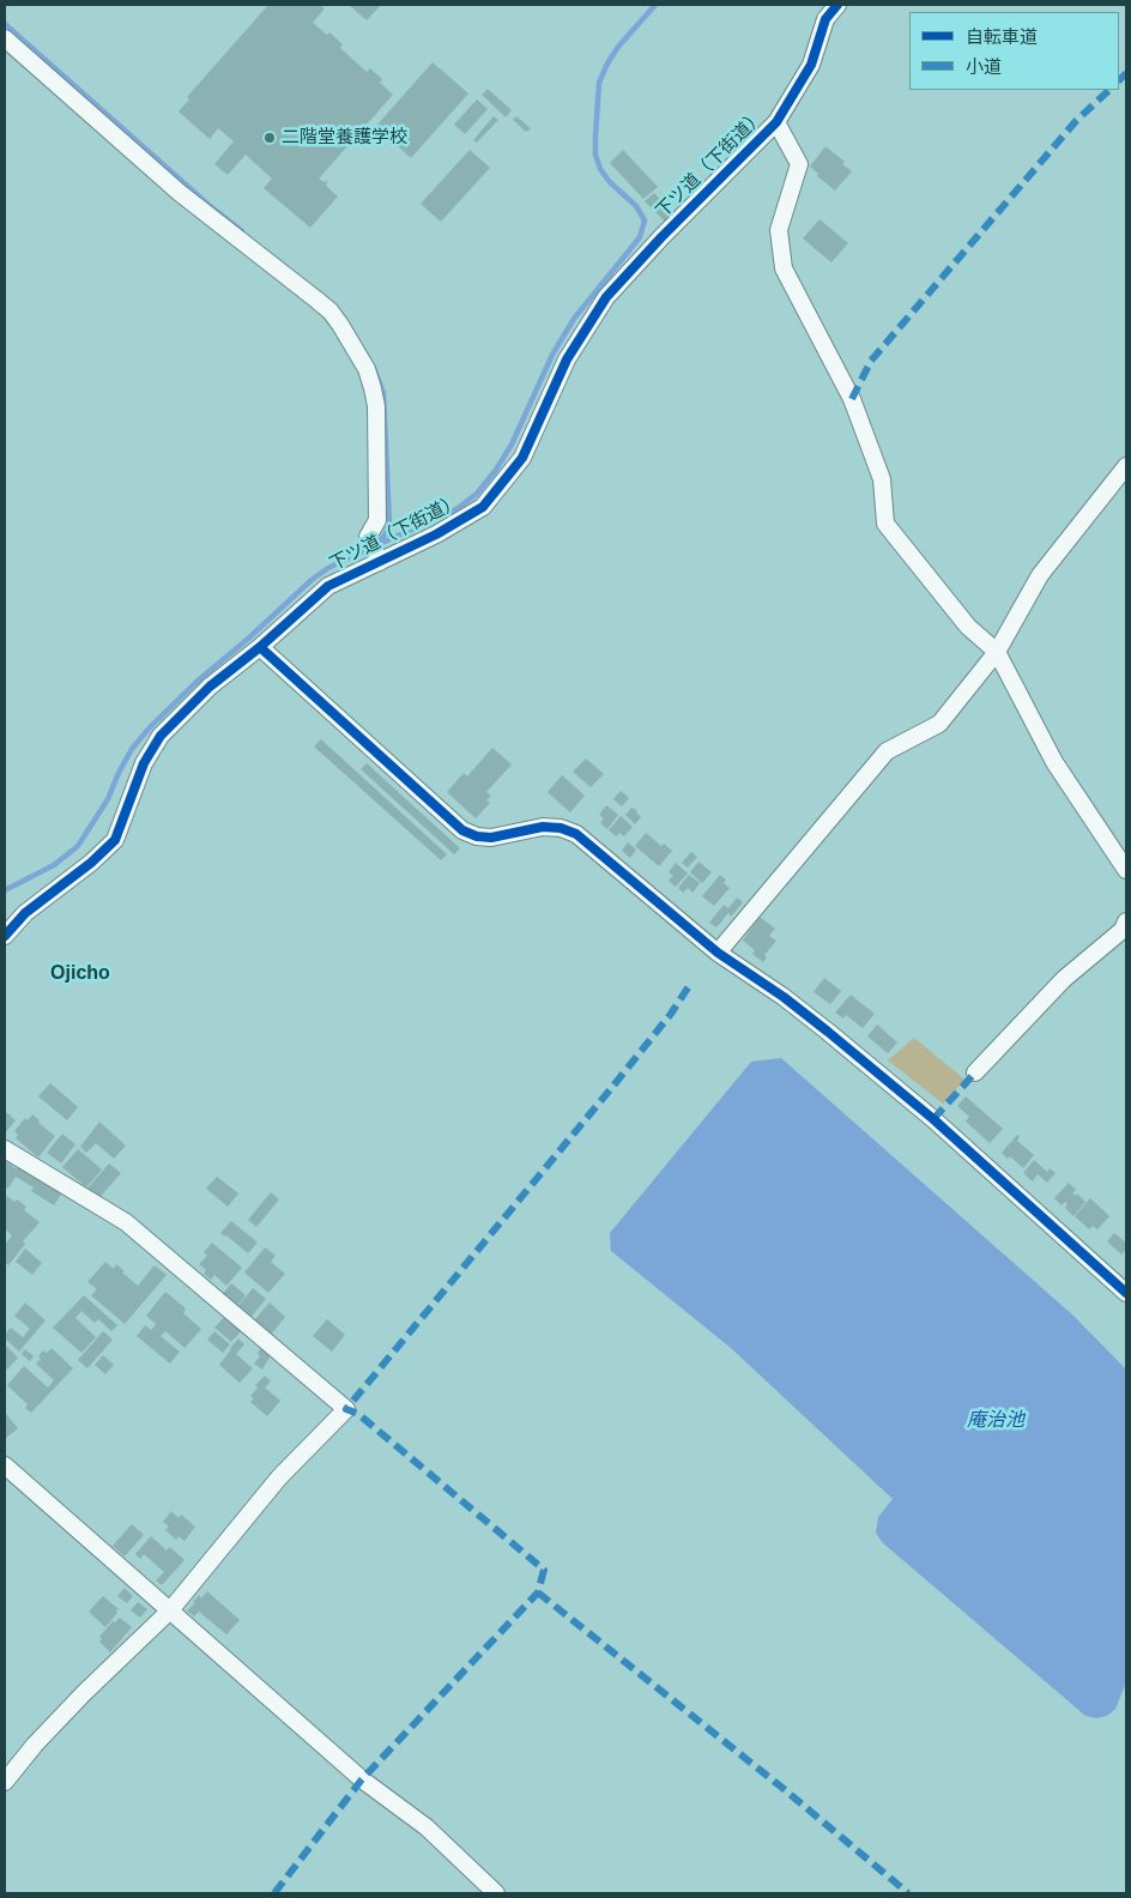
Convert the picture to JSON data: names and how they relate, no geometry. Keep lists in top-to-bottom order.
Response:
{
  "streets": {
    "street": ["下ツ道（下街道）"]
  },
  "districts": ["Ojicho"],
  "water": ["庵治池"],
  "places": ["二階堂養護学校"],
  "legend": ["自転車道", "小道"]
}
